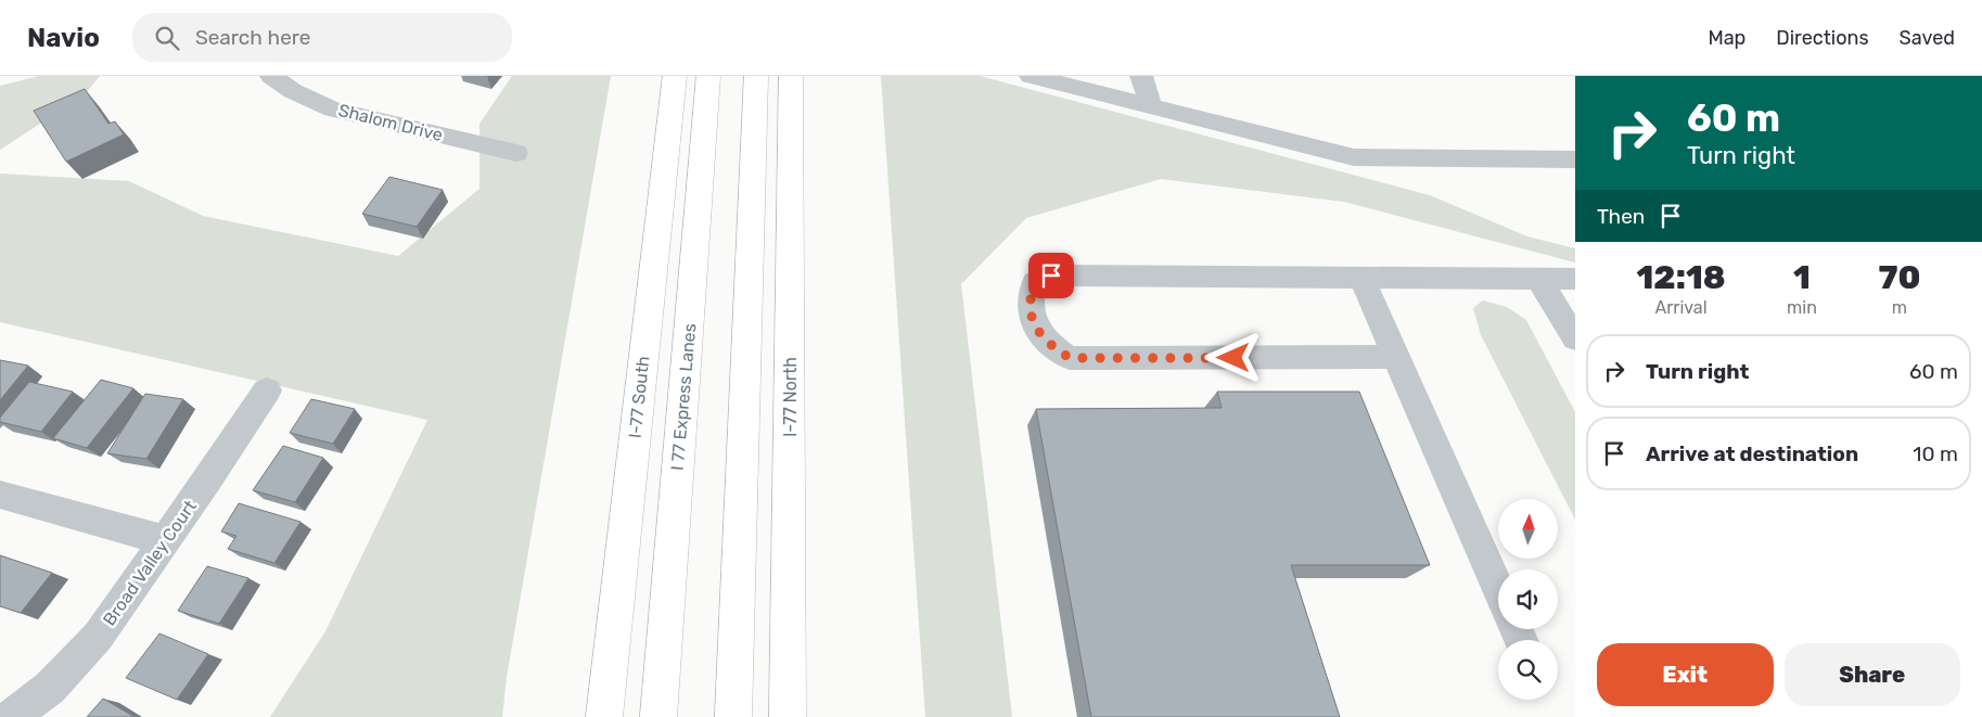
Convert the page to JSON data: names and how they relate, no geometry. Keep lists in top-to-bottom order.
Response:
{
  "streets": {
    "highway": ["I-77 South", "I 77 Express Lanes", "I-77 North"],
    "street": ["Shalom Drive", "Broad Valley Court"]
  },
  "north": "top",
  "page": {
    "header": "Navio",
    "search": "Search here",
    "nav": ["Map", "Directions", "Saved"],
    "turn": ["60 m", "Turn right"],
    "then": "Then",
    "eta": [
      "12:18",
      "Arrival",
      "1",
      "min",
      "70",
      "m"
    ],
    "list": [
      {
        "name": "Turn right",
        "value": "60 m"
      },
      {
        "name": "Arrive at destination",
        "value": "10 m"
      }
    ],
    "buttons": ["Exit", "Share"]
  }
}
